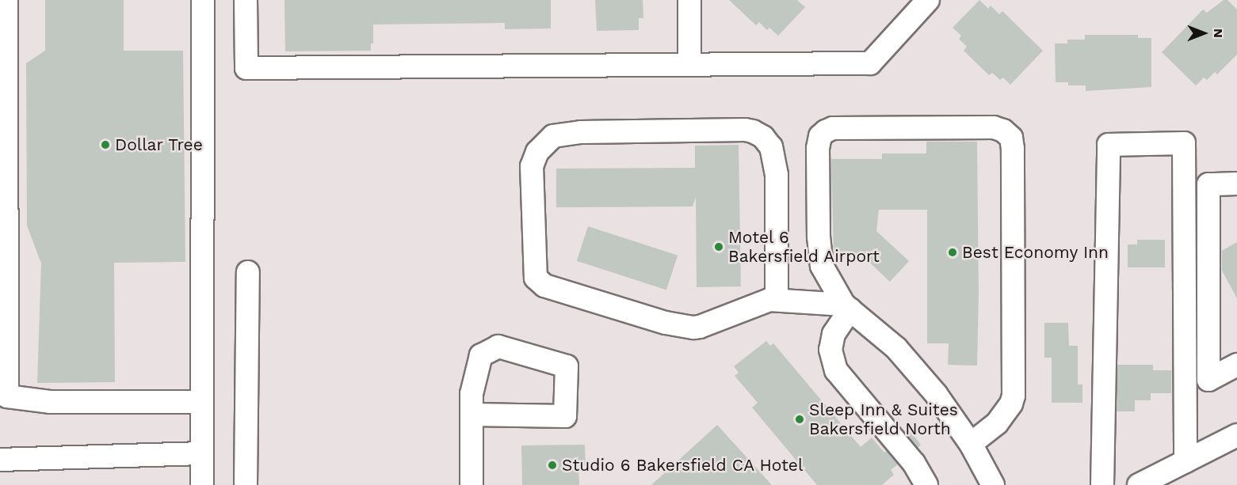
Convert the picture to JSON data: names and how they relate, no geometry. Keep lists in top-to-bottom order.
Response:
{
  "places": [
    "Dollar Tree",
    "Motel 6 Bakersfield Airport",
    "Best Economy Inn",
    "Sleep Inn & Suites Bakersfield North",
    "Studio 6 Bakersfield CA Hotel"
  ],
  "north": "right"
}
